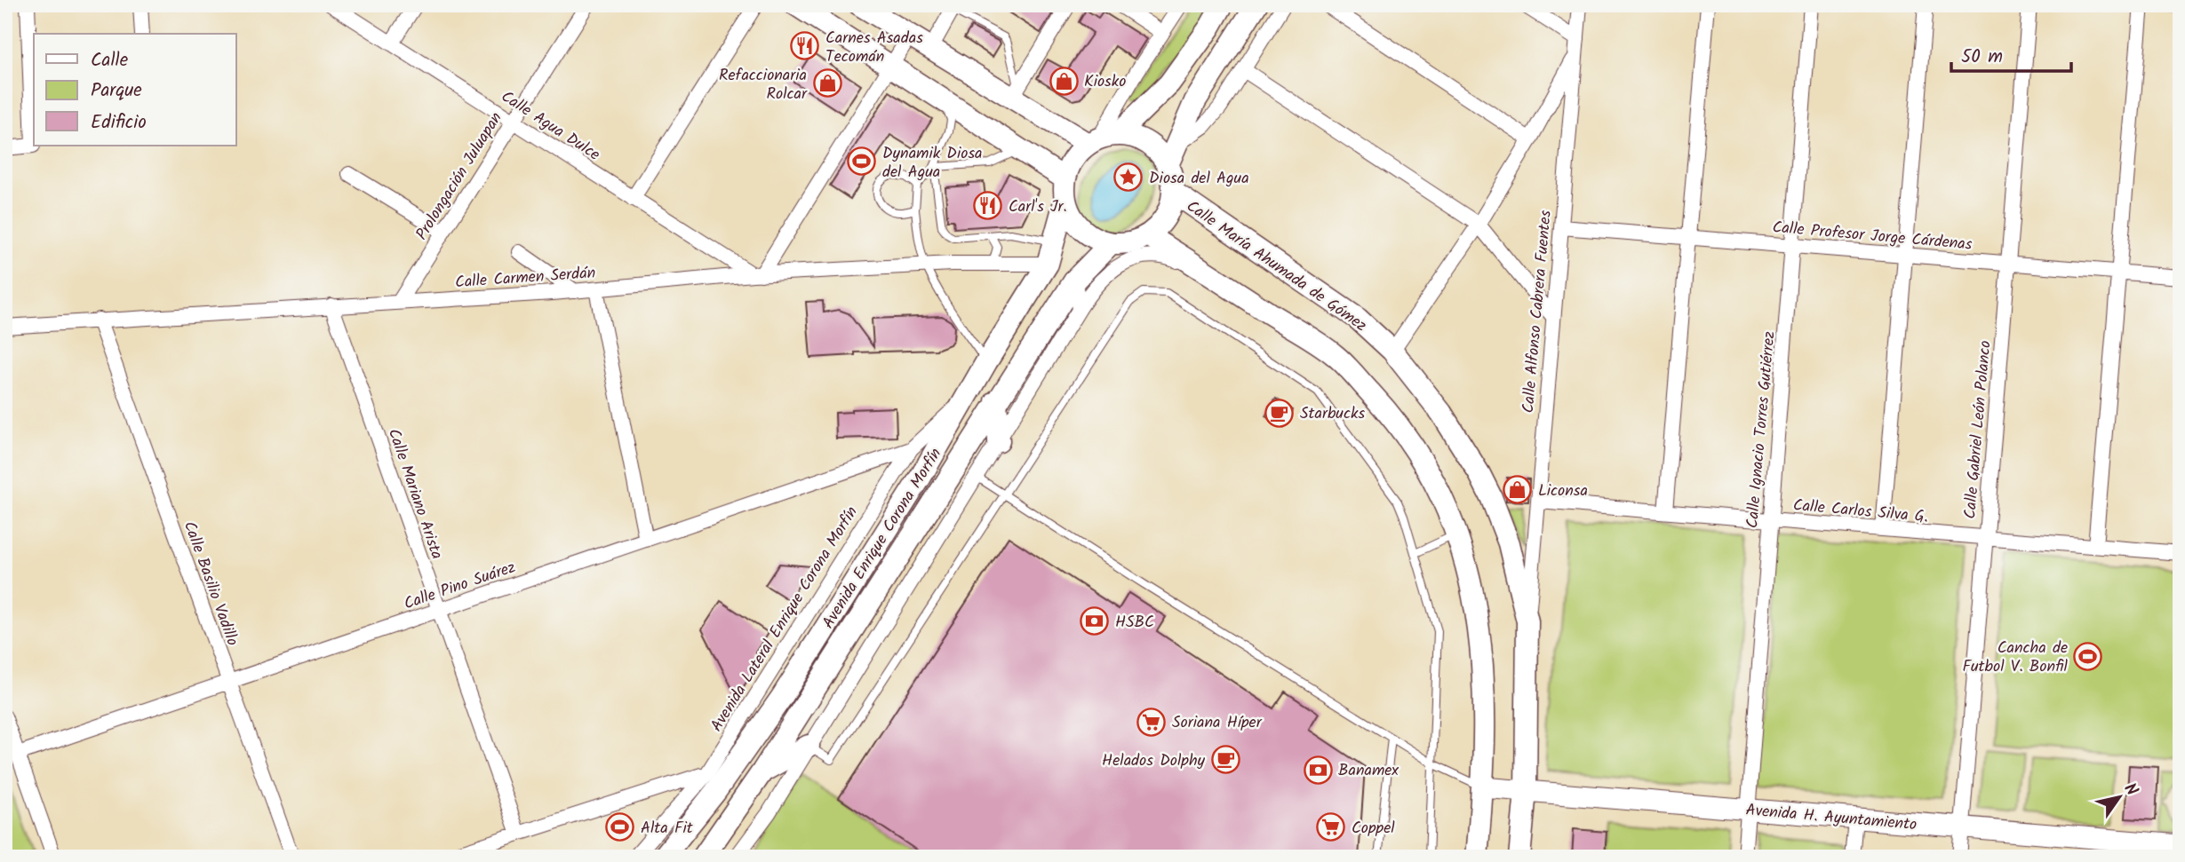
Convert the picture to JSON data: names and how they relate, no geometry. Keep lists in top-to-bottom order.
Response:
{
  "streets": {
    "main road": ["Calle María Ahumada de Gómez", "Avenida Enrique Corona Morfín"],
    "street": [
      "Calle Agua Dulce",
      "Prolongación Juluapan",
      "Calle Profesor Jorge Cárdenas",
      "Calle Carmen Serdán",
      "Calle Alfonso Cabrera Fuentes",
      "Calle Ignacio Torres Gutiérrez",
      "Calle Gabriel León Polanco",
      "Calle Mariano Arista",
      "Calle Carlos Silva G.",
      "Calle Basilio Vadillo",
      "Calle Pino Suárez",
      "Avenida Lateral Enrique Corona Morfín",
      "Avenida H. Ayuntamiento"
    ]
  },
  "crossings": [
    ["Calle Agua Dulce", "Prolongación Juluapan"],
    ["Calle Agua Dulce", "Calle Carmen Serdán"],
    ["Prolongación Juluapan", "Calle Carmen Serdán"],
    ["Calle Profesor Jorge Cárdenas", "Calle Alfonso Cabrera Fuentes"],
    ["Calle Profesor Jorge Cárdenas", "Calle Ignacio Torres Gutiérrez"],
    ["Calle Profesor Jorge Cárdenas", "Calle Gabriel León Polanco"],
    ["Calle María Ahumada de Gómez", "Calle Alfonso Cabrera Fuentes"],
    ["Calle María Ahumada de Gómez", "Avenida Enrique Corona Morfín"],
    ["Calle María Ahumada de Gómez", "Avenida H. Ayuntamiento"],
    ["Calle Carmen Serdán", "Calle Mariano Arista"],
    ["Calle Carmen Serdán", "Avenida Enrique Corona Morfín"],
    ["Calle Carmen Serdán", "Calle Basilio Vadillo"],
    ["Calle Alfonso Cabrera Fuentes", "Calle Carlos Silva G."],
    ["Calle Ignacio Torres Gutiérrez", "Calle Carlos Silva G."],
    ["Calle Ignacio Torres Gutiérrez", "Avenida H. Ayuntamiento"],
    ["Calle Gabriel León Polanco", "Calle Carlos Silva G."],
    ["Calle Gabriel León Polanco", "Avenida H. Ayuntamiento"],
    ["Calle Mariano Arista", "Calle Pino Suárez"],
    ["Avenida Enrique Corona Morfín", "Avenida Lateral Enrique Corona Morfín"],
    ["Calle Basilio Vadillo", "Calle Pino Suárez"],
    ["Calle Pino Suárez", "Avenida Lateral Enrique Corona Morfín"]
  ],
  "places": {
    "restaurant": ["Carnes Asadas Tecomán", "Carl's Jr."],
    "shop": ["Kiosko", "Refaccionaria Rolcar", "Liconsa"],
    "sports": ["Dynamik Diosa del Agua", "Cancha de Futbol V. Bonfil", "Alta Fit"],
    "place": ["Diosa del Agua"],
    "cafe": ["Starbucks", "Helados Dolphy"],
    "bank": ["HSBC", "Banamex"],
    "supermarket": ["Soriana Híper", "Coppel"]
  },
  "legend": ["Calle", "Parque", "Edificio"],
  "scale_bar": "50 m",
  "north": "top right"
}
